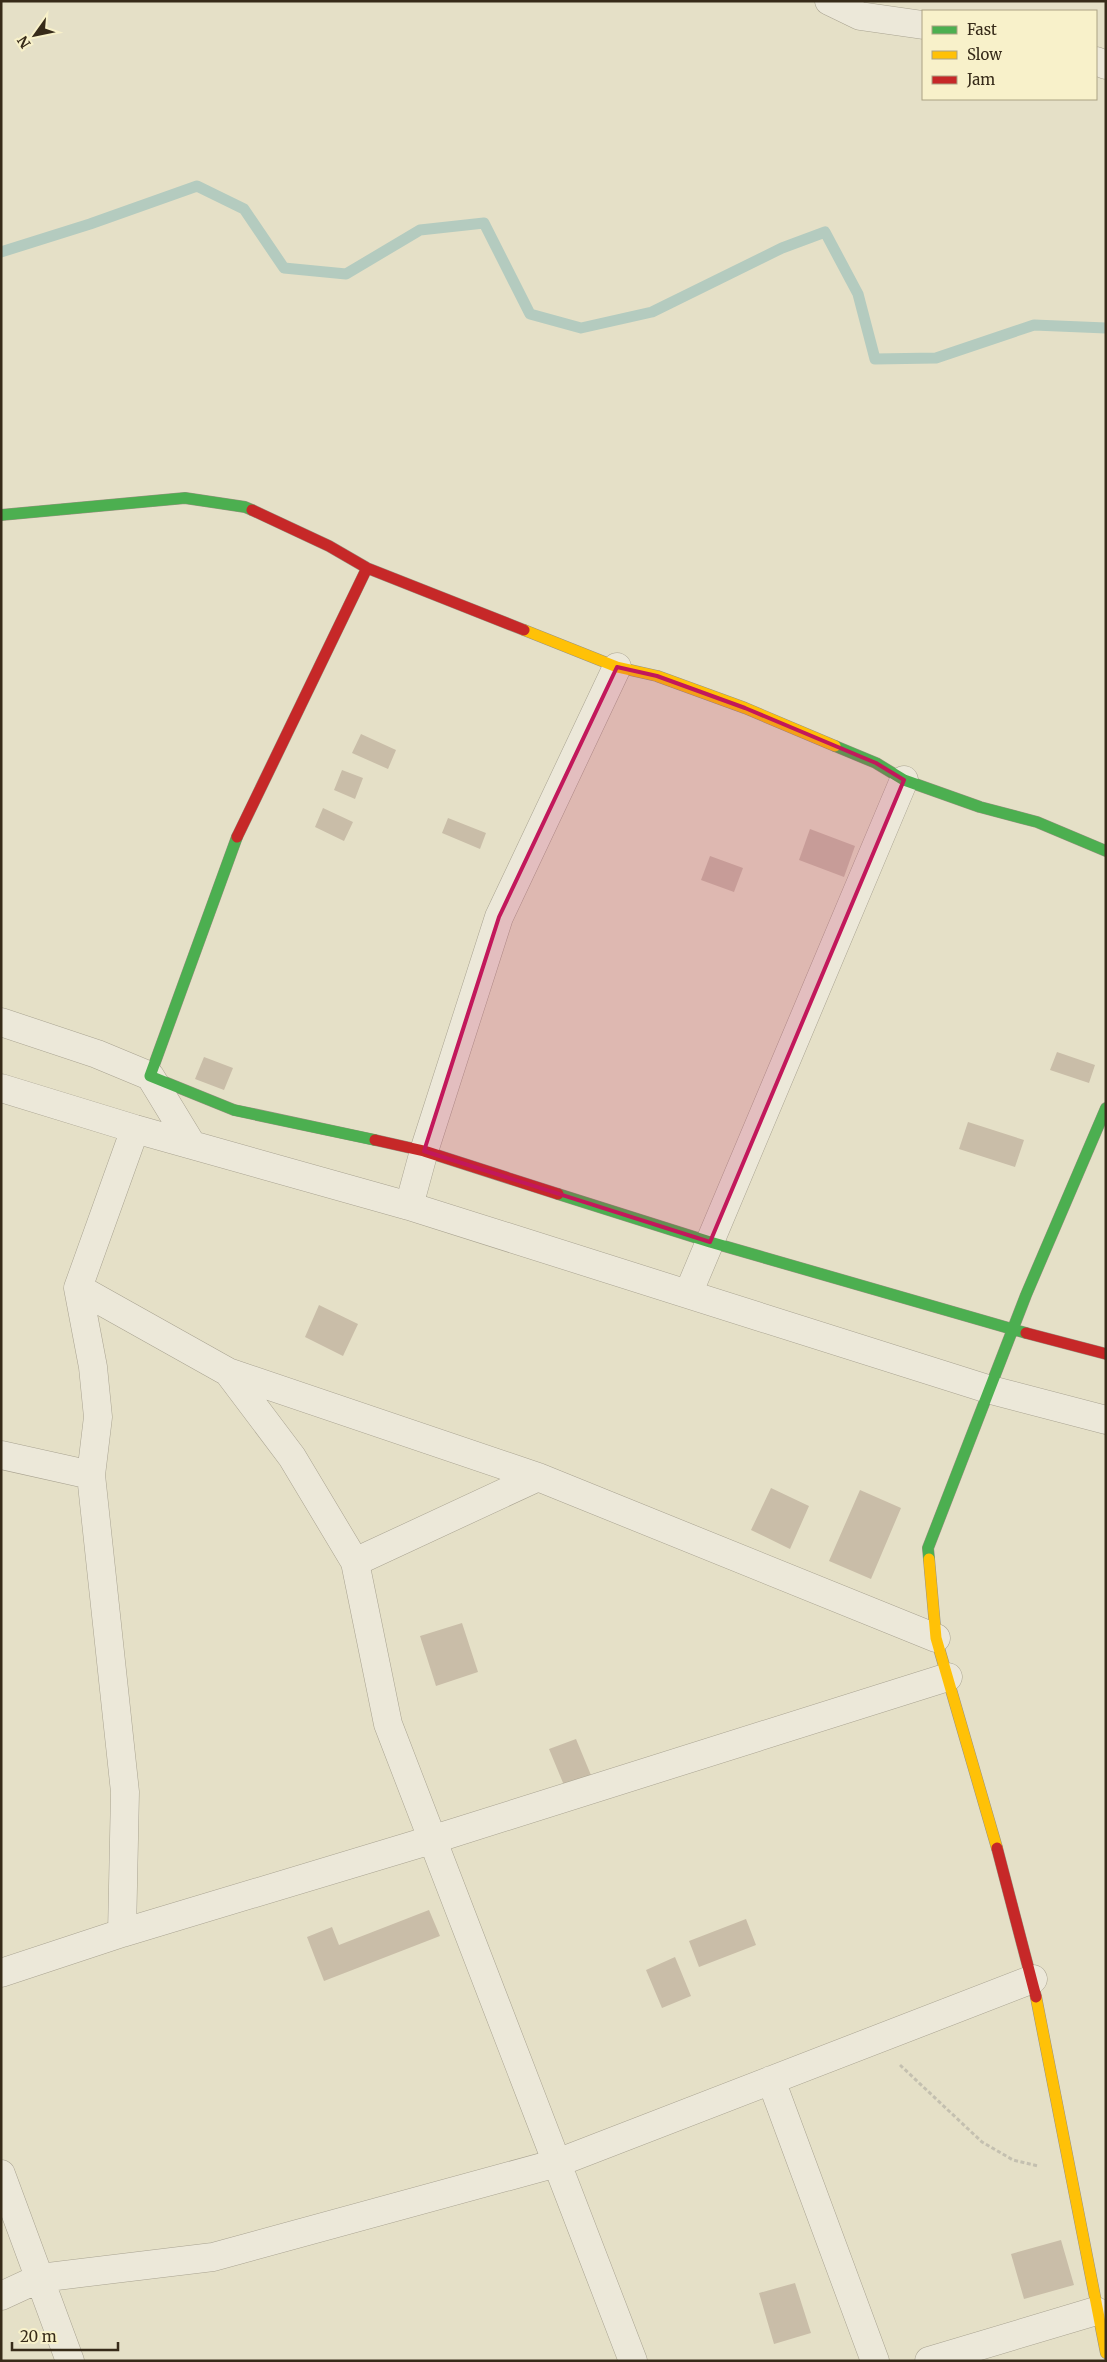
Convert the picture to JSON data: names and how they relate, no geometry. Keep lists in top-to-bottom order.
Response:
{
  "legend": ["Fast", "Slow", "Jam"],
  "scale_bar": "20 m",
  "north": "bottom left"
}
